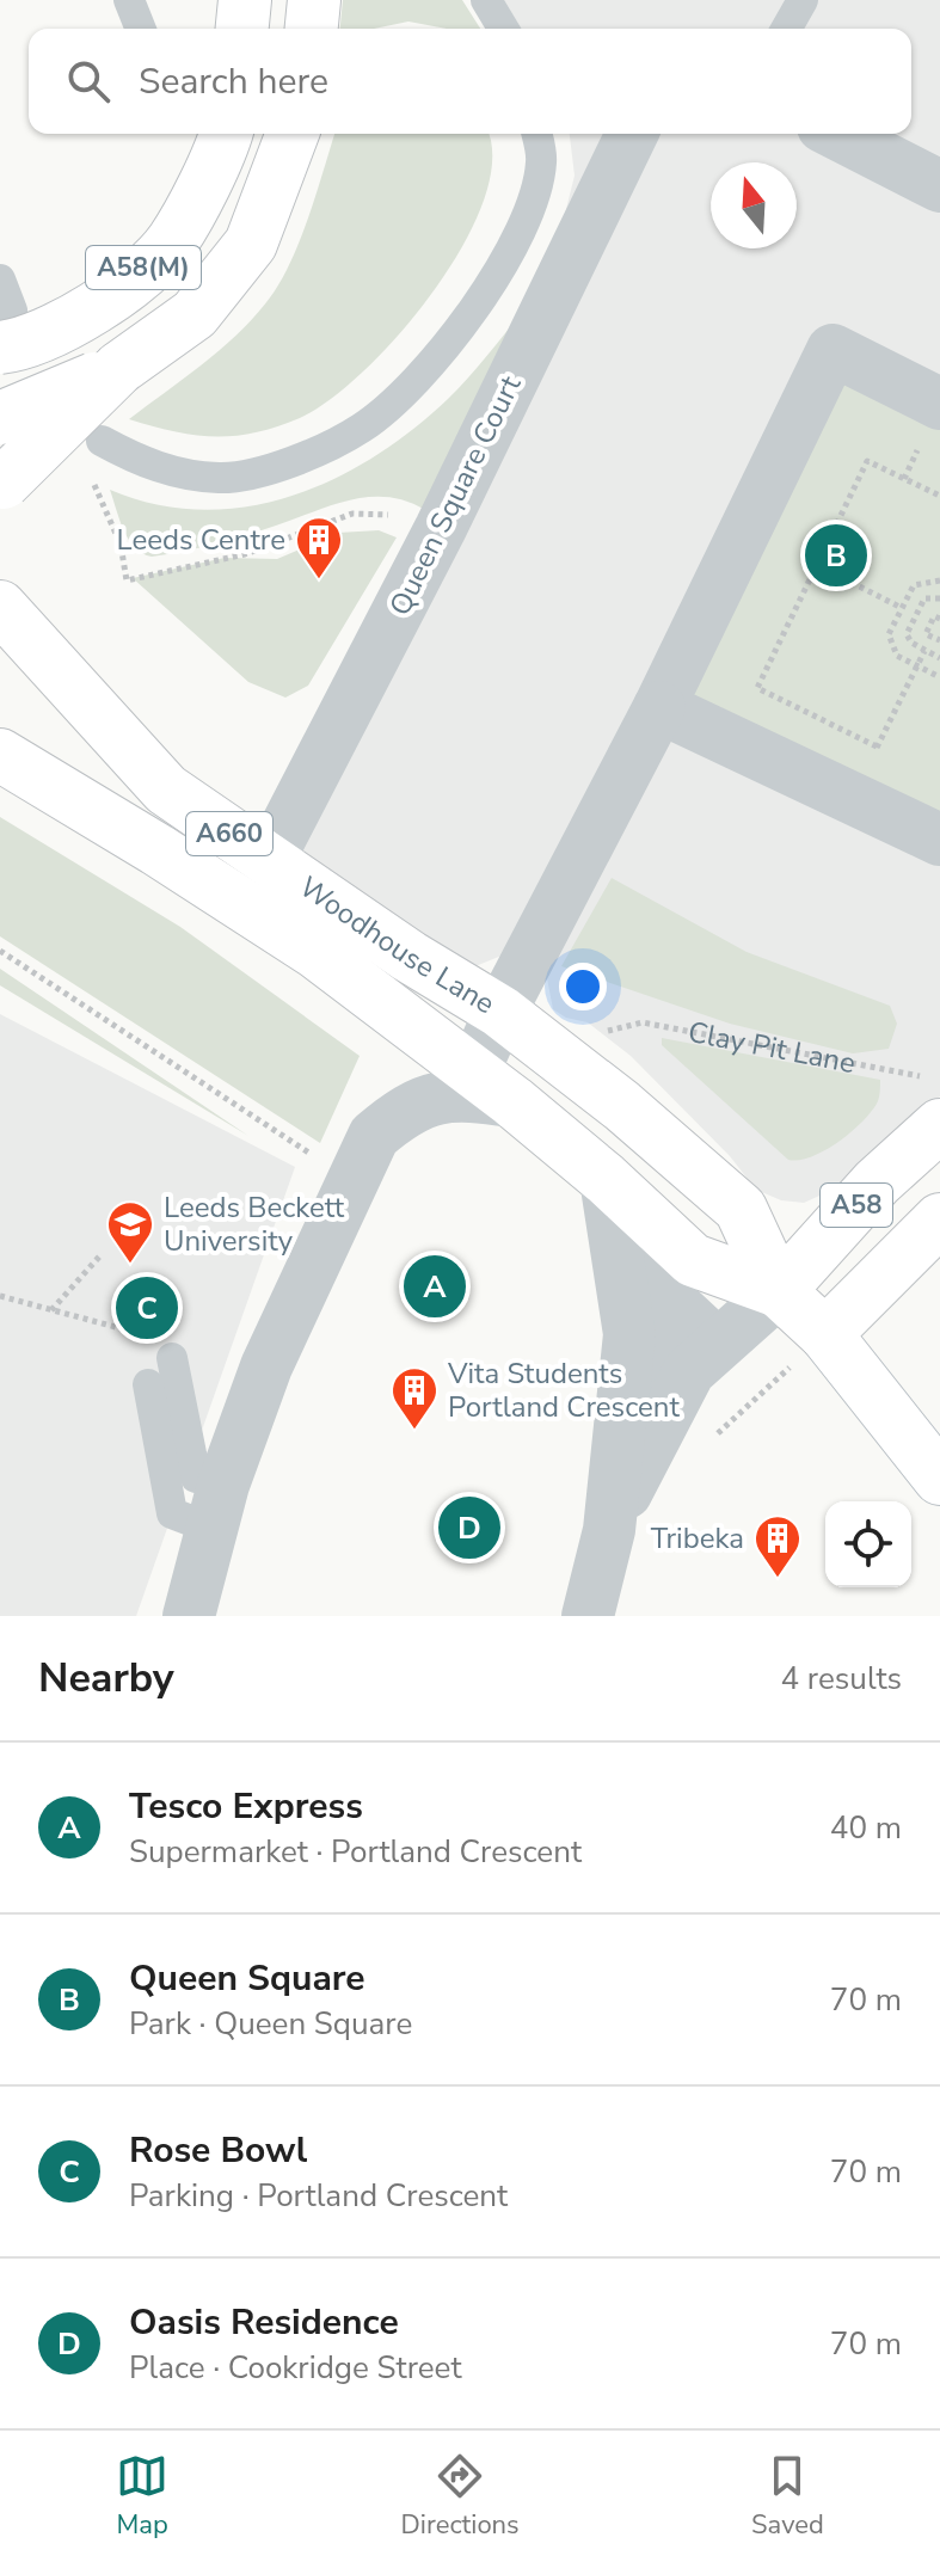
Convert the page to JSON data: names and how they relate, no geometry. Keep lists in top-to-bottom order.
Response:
{
  "streets": {
    "main road": [
      "A58(M)",
      "A660",
      "Woodhouse Lane",
      "A58"
    ],
    "street": ["Queen Square Court"],
    "path": ["Clay Pit Lane"]
  },
  "crossings": [
    ["Queen Square Court", "Woodhouse Lane"],
    ["Woodhouse Lane", "A58"],
    ["Clay Pit Lane", "A58"]
  ],
  "places": {
    "building": ["Leeds Centre", "Vita Students Portland Crescent", "Tribeka"],
    "school or university": ["Leeds Beckett University"]
  },
  "north": "top",
  "page": {
    "search": "Search here",
    "pins": [
      "B",
      "A",
      "C",
      "D"
    ],
    "heading": ["Nearby", "4 results"],
    "list": [
      {
        "mark": "A",
        "name": "Tesco Express",
        "note": "Supermarket · Portland Crescent",
        "value": "40 m"
      },
      {
        "mark": "B",
        "name": "Queen Square",
        "note": "Park · Queen Square",
        "value": "70 m"
      },
      {
        "mark": "C",
        "name": "Rose Bowl",
        "note": "Parking · Portland Crescent",
        "value": "70 m"
      },
      {
        "mark": "D",
        "name": "Oasis Residence",
        "note": "Place · Cookridge Street",
        "value": "70 m"
      }
    ],
    "nav": ["Map", "Directions", "Saved"]
  }
}
